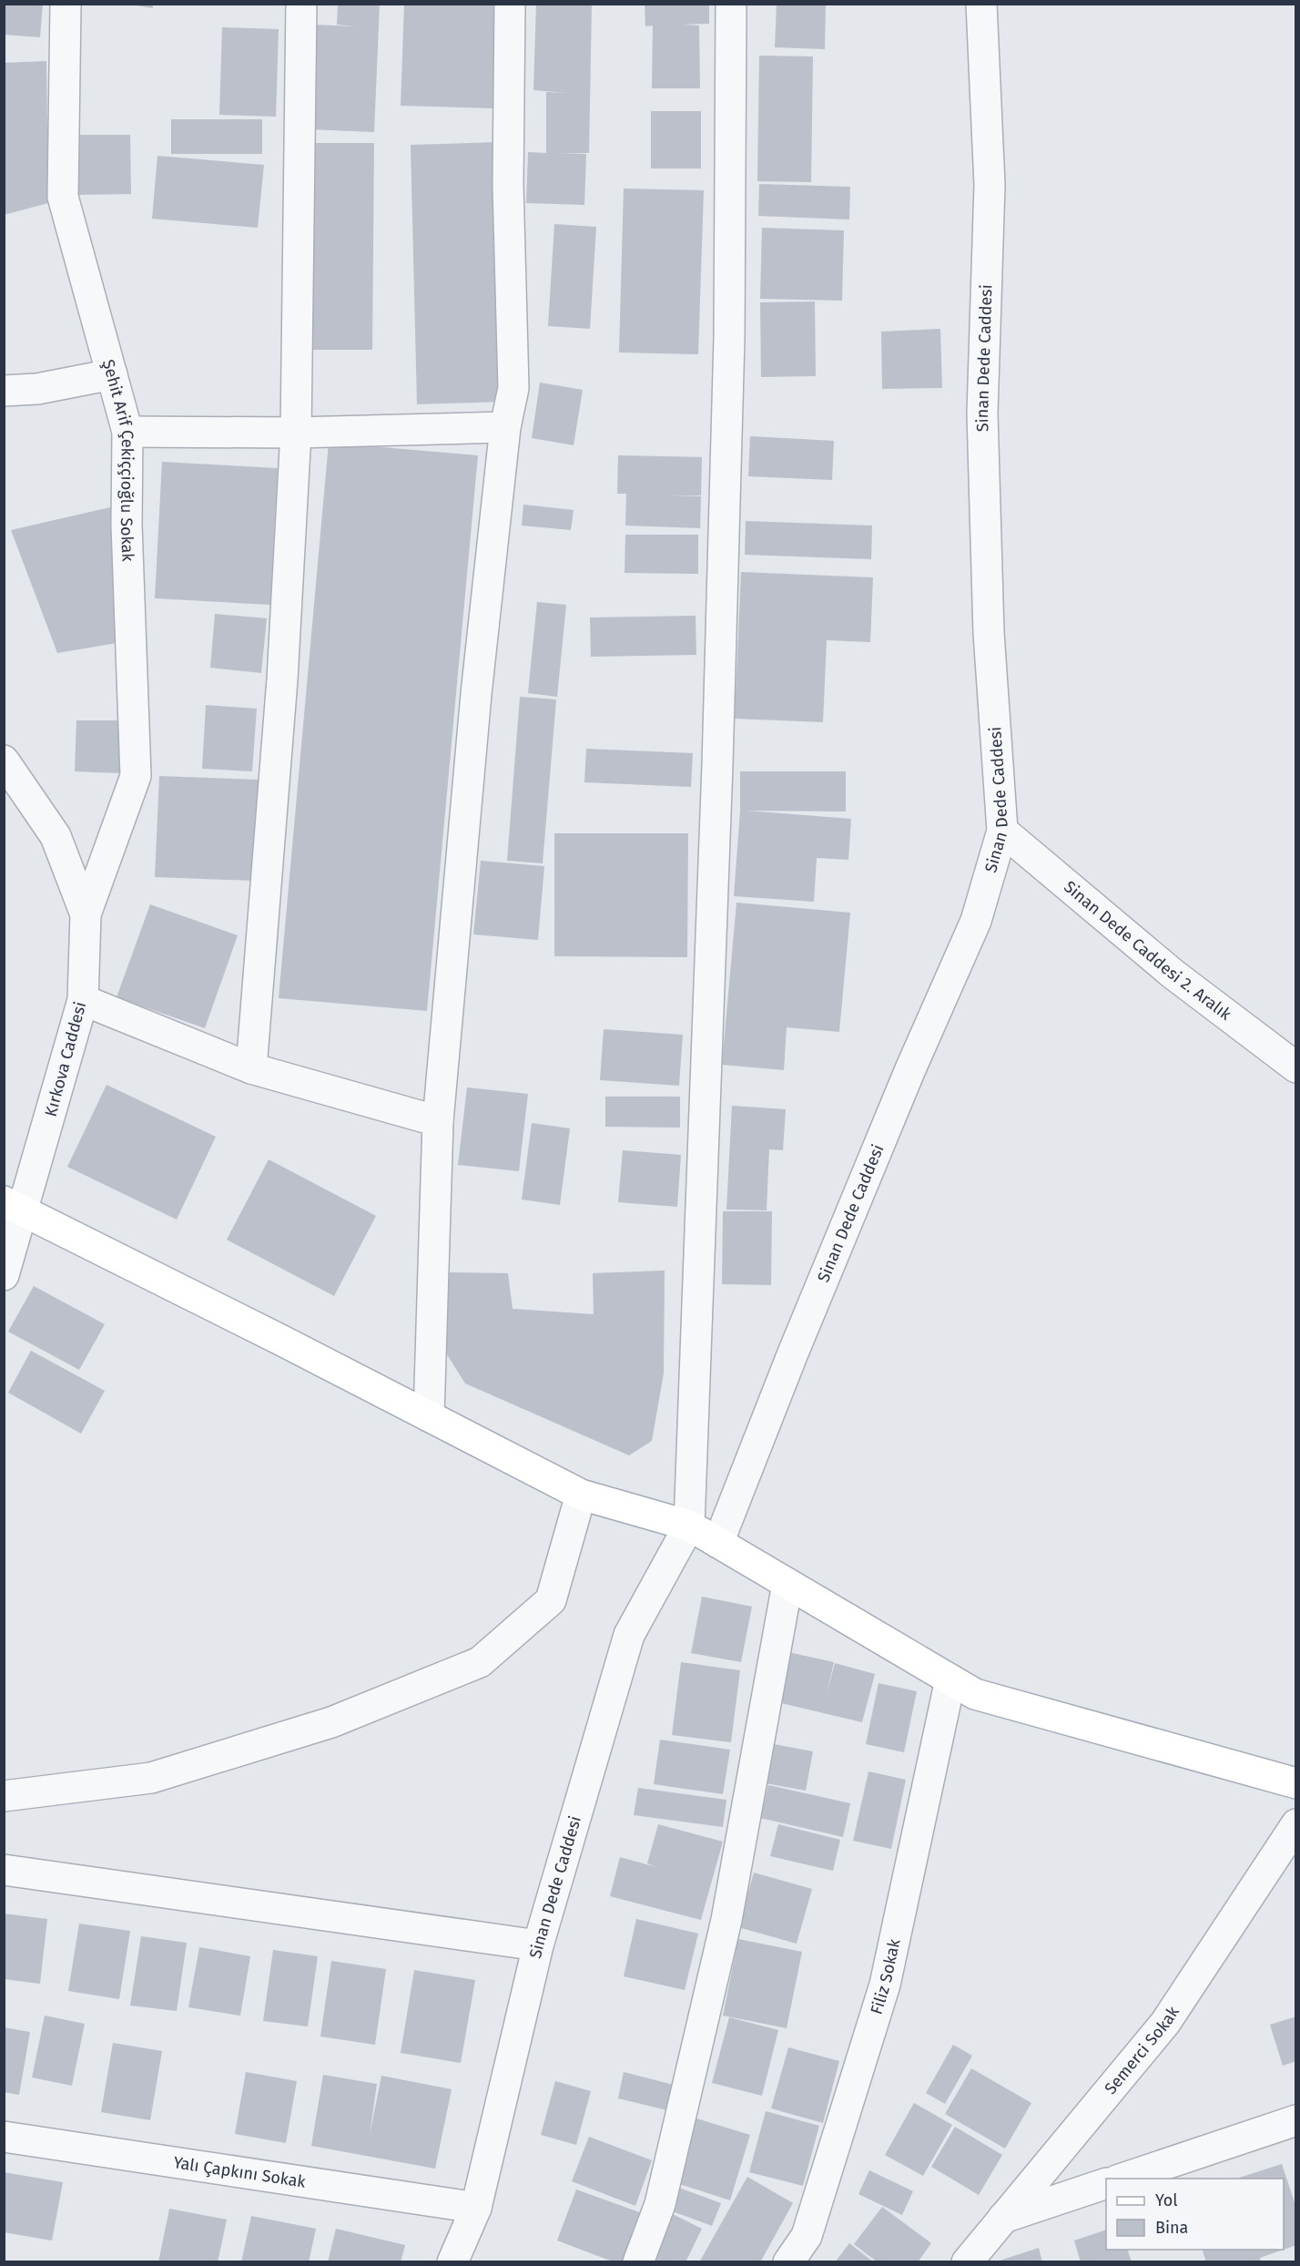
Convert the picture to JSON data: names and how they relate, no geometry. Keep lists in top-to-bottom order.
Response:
{
  "streets": {
    "street": [
      "Sinan Dede Caddesi",
      "Şehit Arif Çekiççioğlu Sokak",
      "Sinan Dede Caddesi 2. Aralık",
      "Kırkova Caddesi",
      "Filiz Sokak",
      "Semerci Sokak",
      "Yalı Çapkını Sokak"
    ]
  },
  "crossings": [
    ["Sinan Dede Caddesi", "Sinan Dede Caddesi 2. Aralık"],
    ["Sinan Dede Caddesi", "Yalı Çapkını Sokak"],
    ["Şehit Arif Çekiççioğlu Sokak", "Kırkova Caddesi"]
  ],
  "legend": ["Yol", "Bina"]
}
